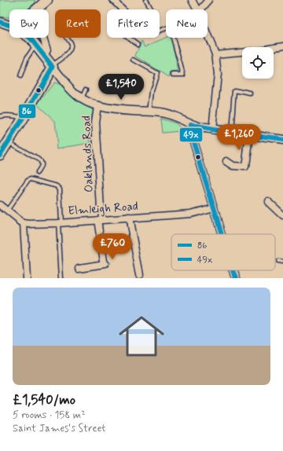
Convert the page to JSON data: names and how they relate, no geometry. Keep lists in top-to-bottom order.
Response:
{
  "streets": {
    "street": ["Oaklands Road", "Elmleigh Road"]
  },
  "crossings": [
    ["Oaklands Road", "Elmleigh Road"]
  ],
  "lines": ["transit line 86", "transit line 49x"],
  "legend": ["86", "49x"],
  "page": {
    "chip": [
      "Buy",
      "Rent",
      "Filters",
      "New"
    ],
    "price": ["£1,540", "£1,260", "£760"],
    "list": [
      {
        "name": "£1,540/mo",
        "note": "5 rooms · 158 m² · Saint James's Street"
      }
    ]
  }
}
